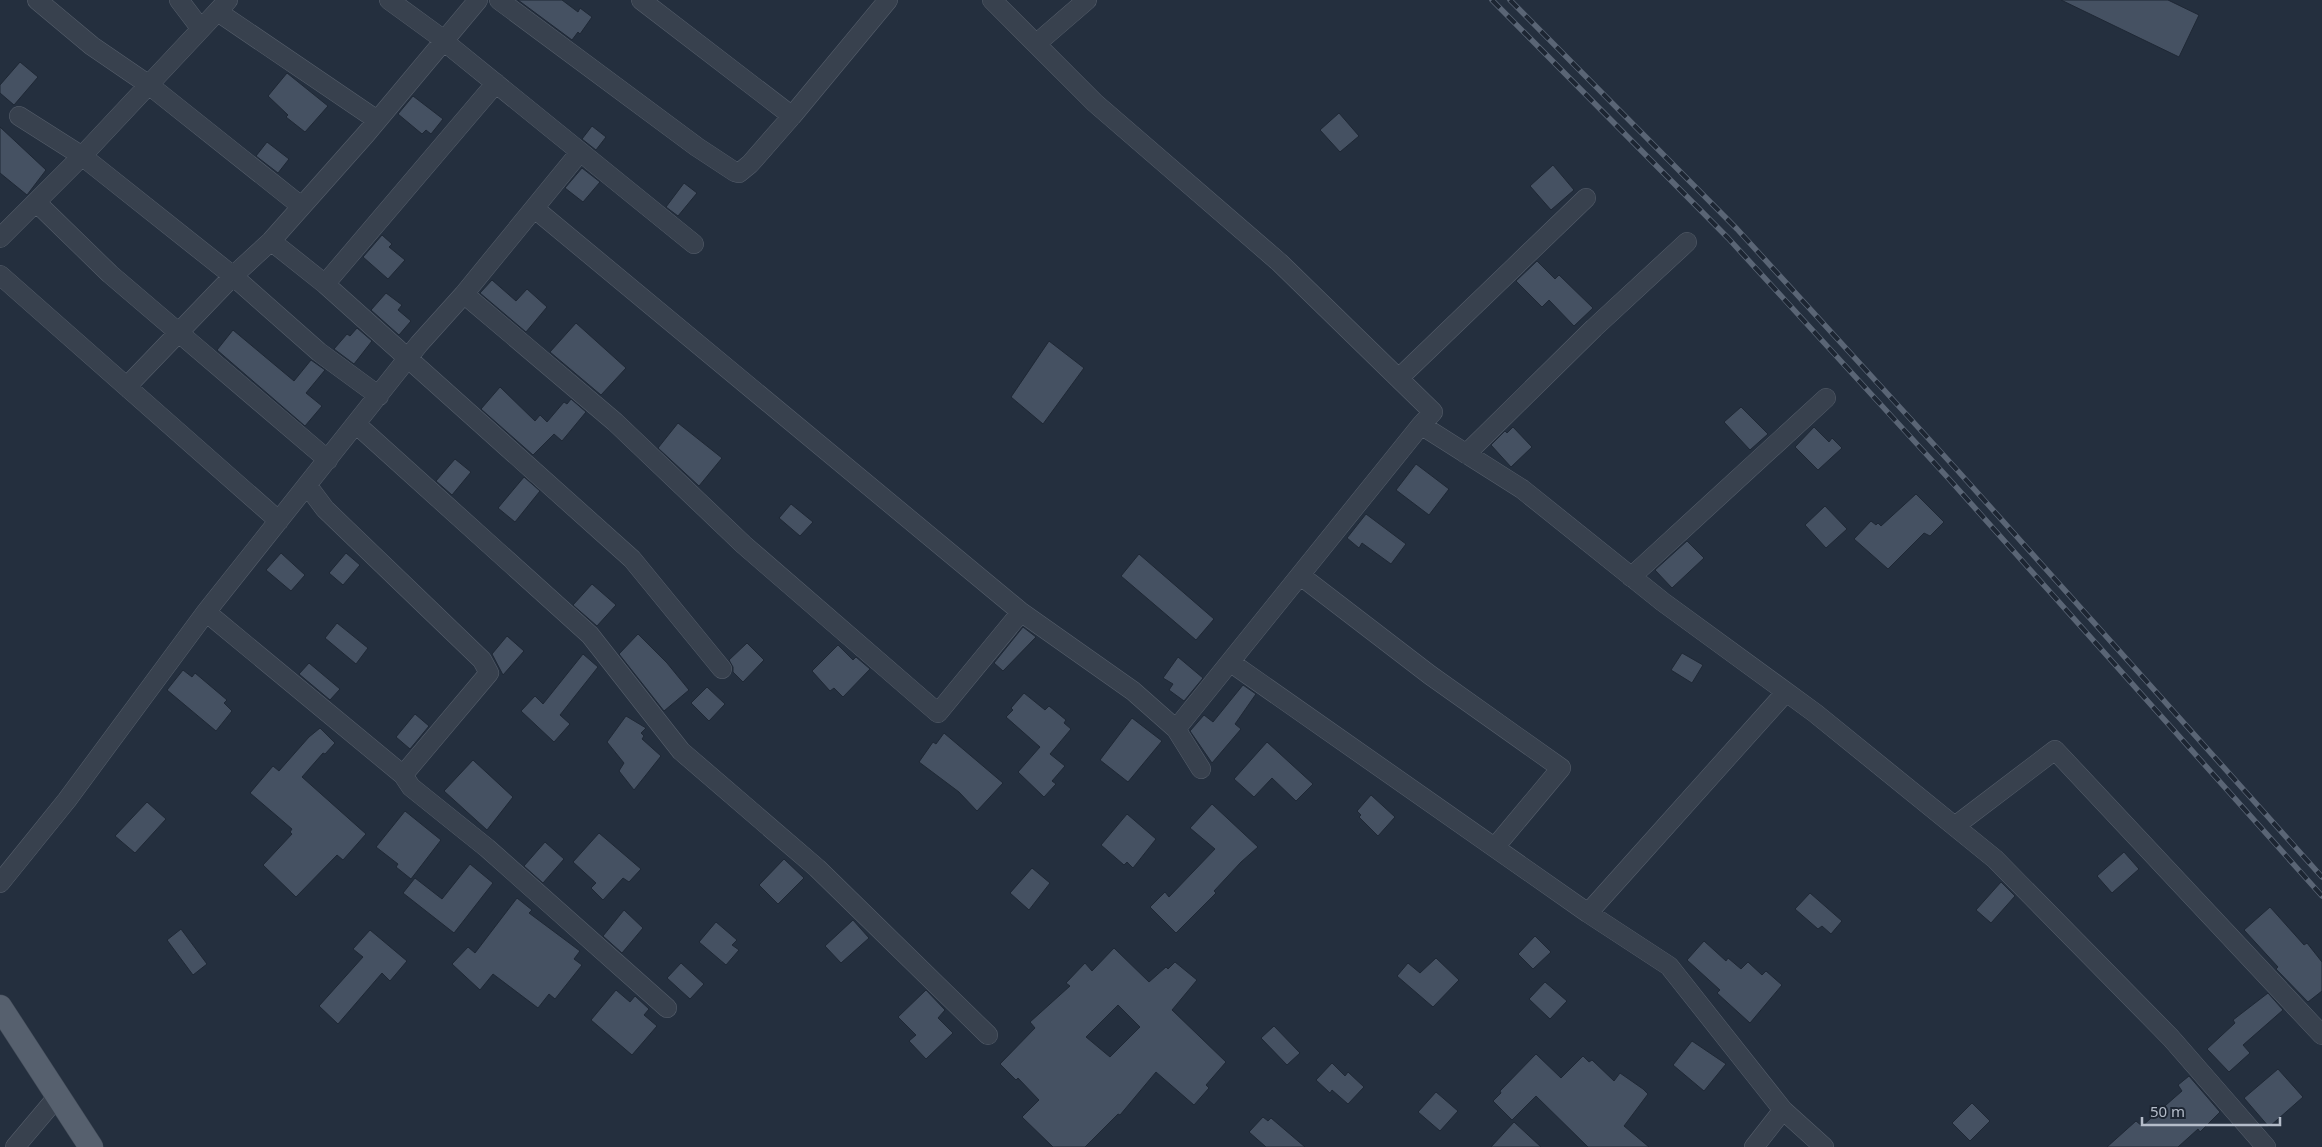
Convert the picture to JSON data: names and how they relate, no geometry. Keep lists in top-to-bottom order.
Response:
{
  "scale_bar": "50 m"
}
